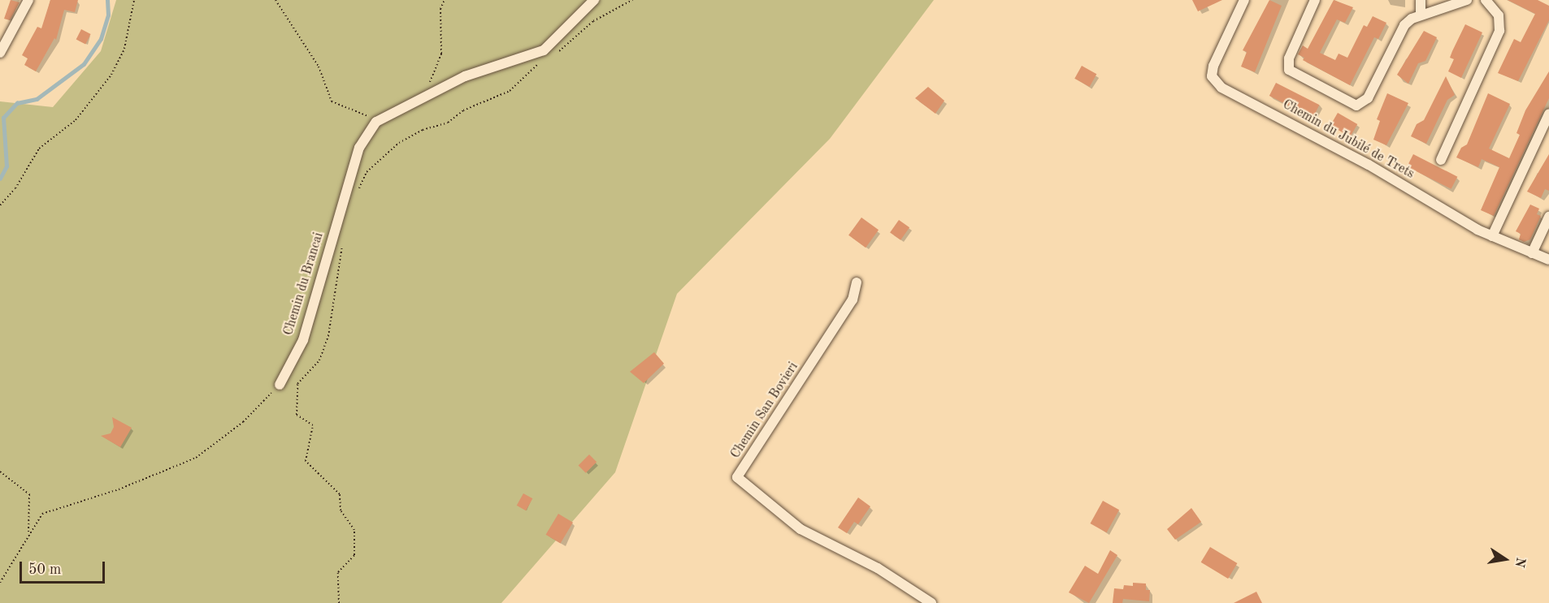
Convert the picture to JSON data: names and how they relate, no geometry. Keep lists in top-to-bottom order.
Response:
{
  "streets": {
    "street": ["Chemin du Jubilé de Trets", "Chemin du Brancai", "Chemin San Bovieri"]
  },
  "scale_bar": "50 m",
  "north": "right"
}
